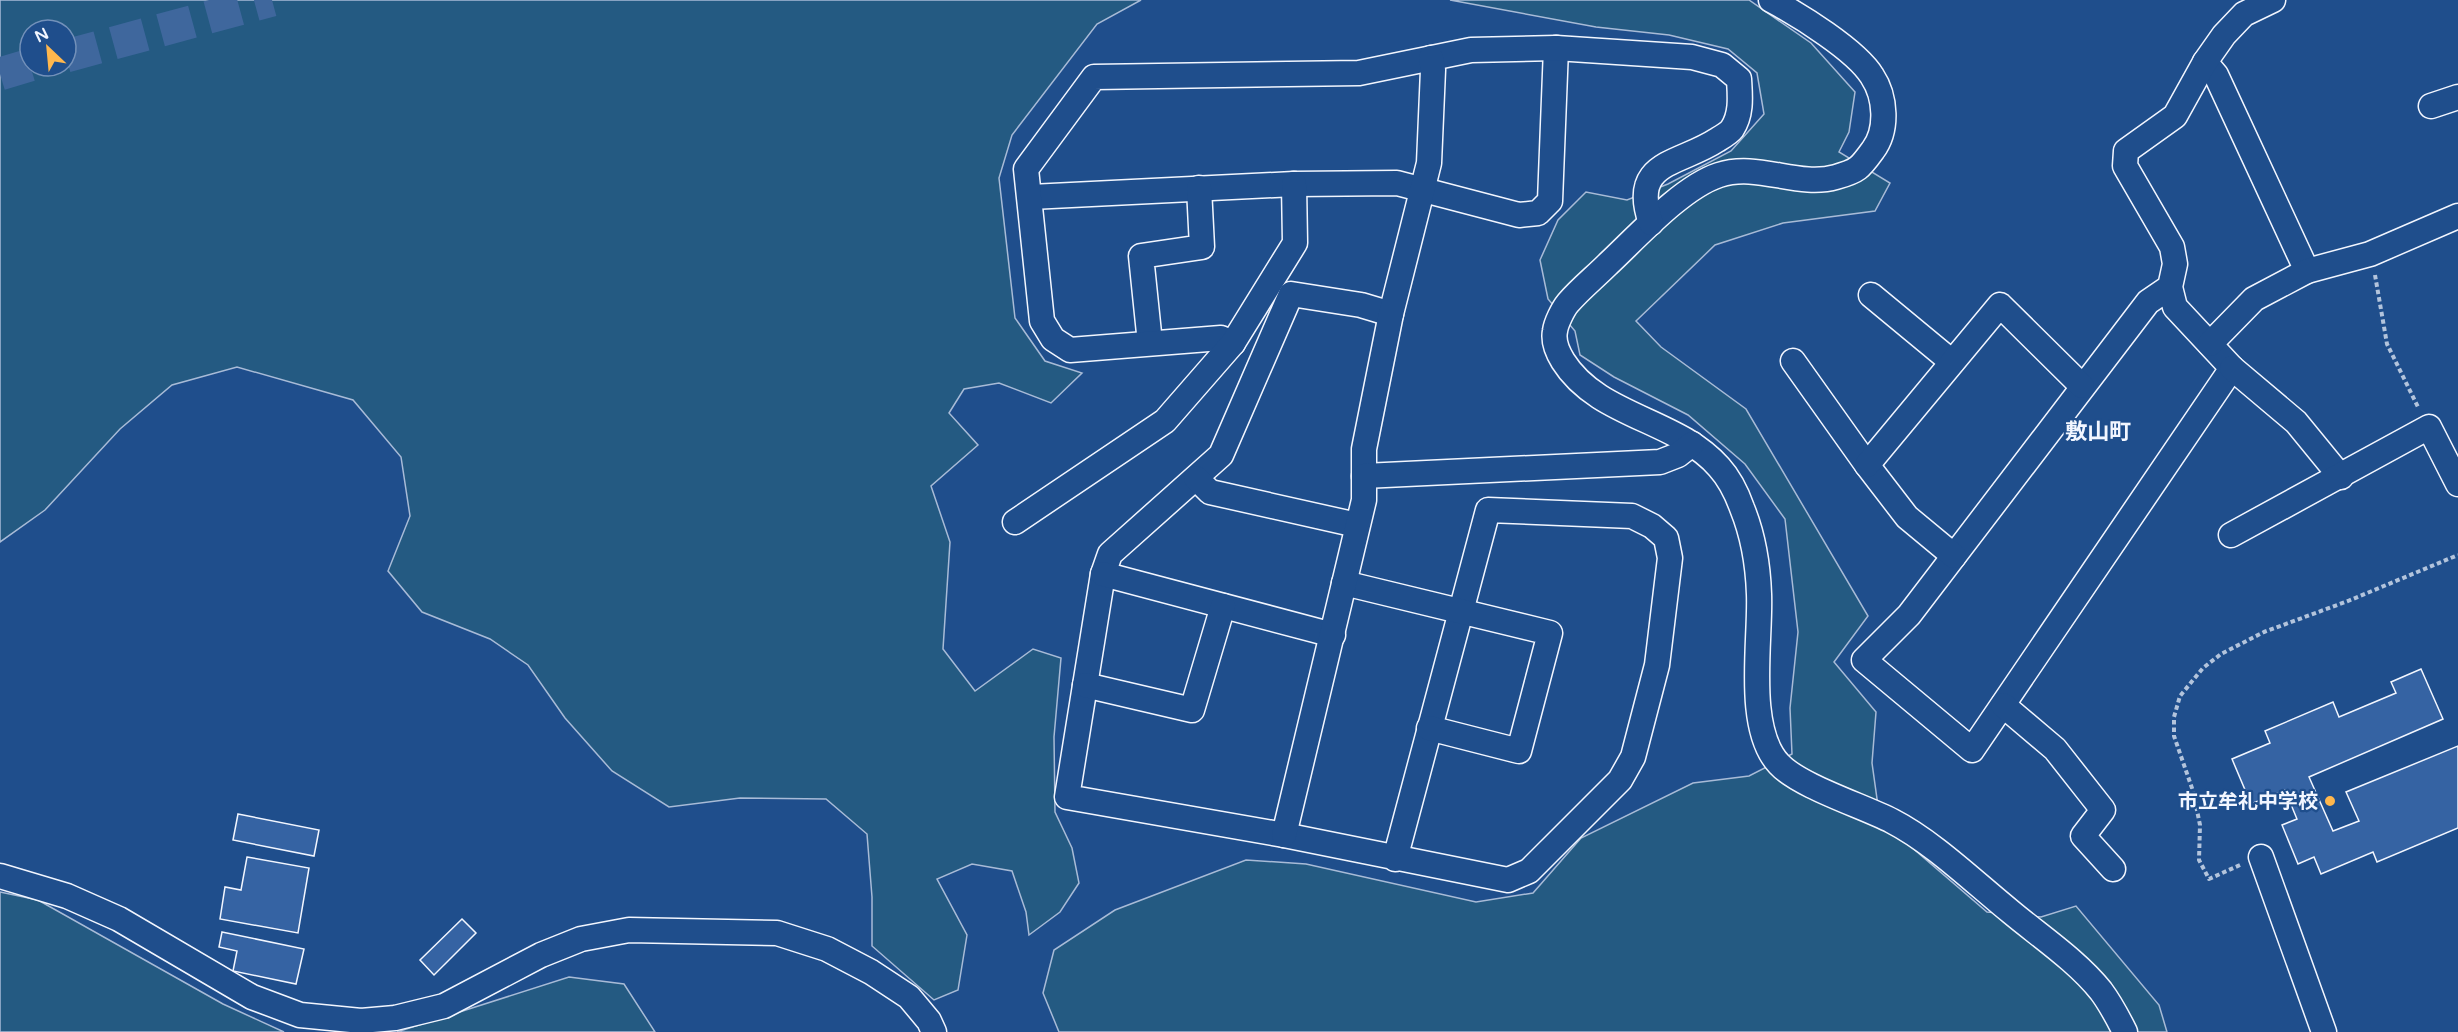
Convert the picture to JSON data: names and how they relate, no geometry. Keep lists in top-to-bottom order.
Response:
{
  "districts": ["敷山町"],
  "places": ["市立牟礼中学校"],
  "north": "top left"
}
